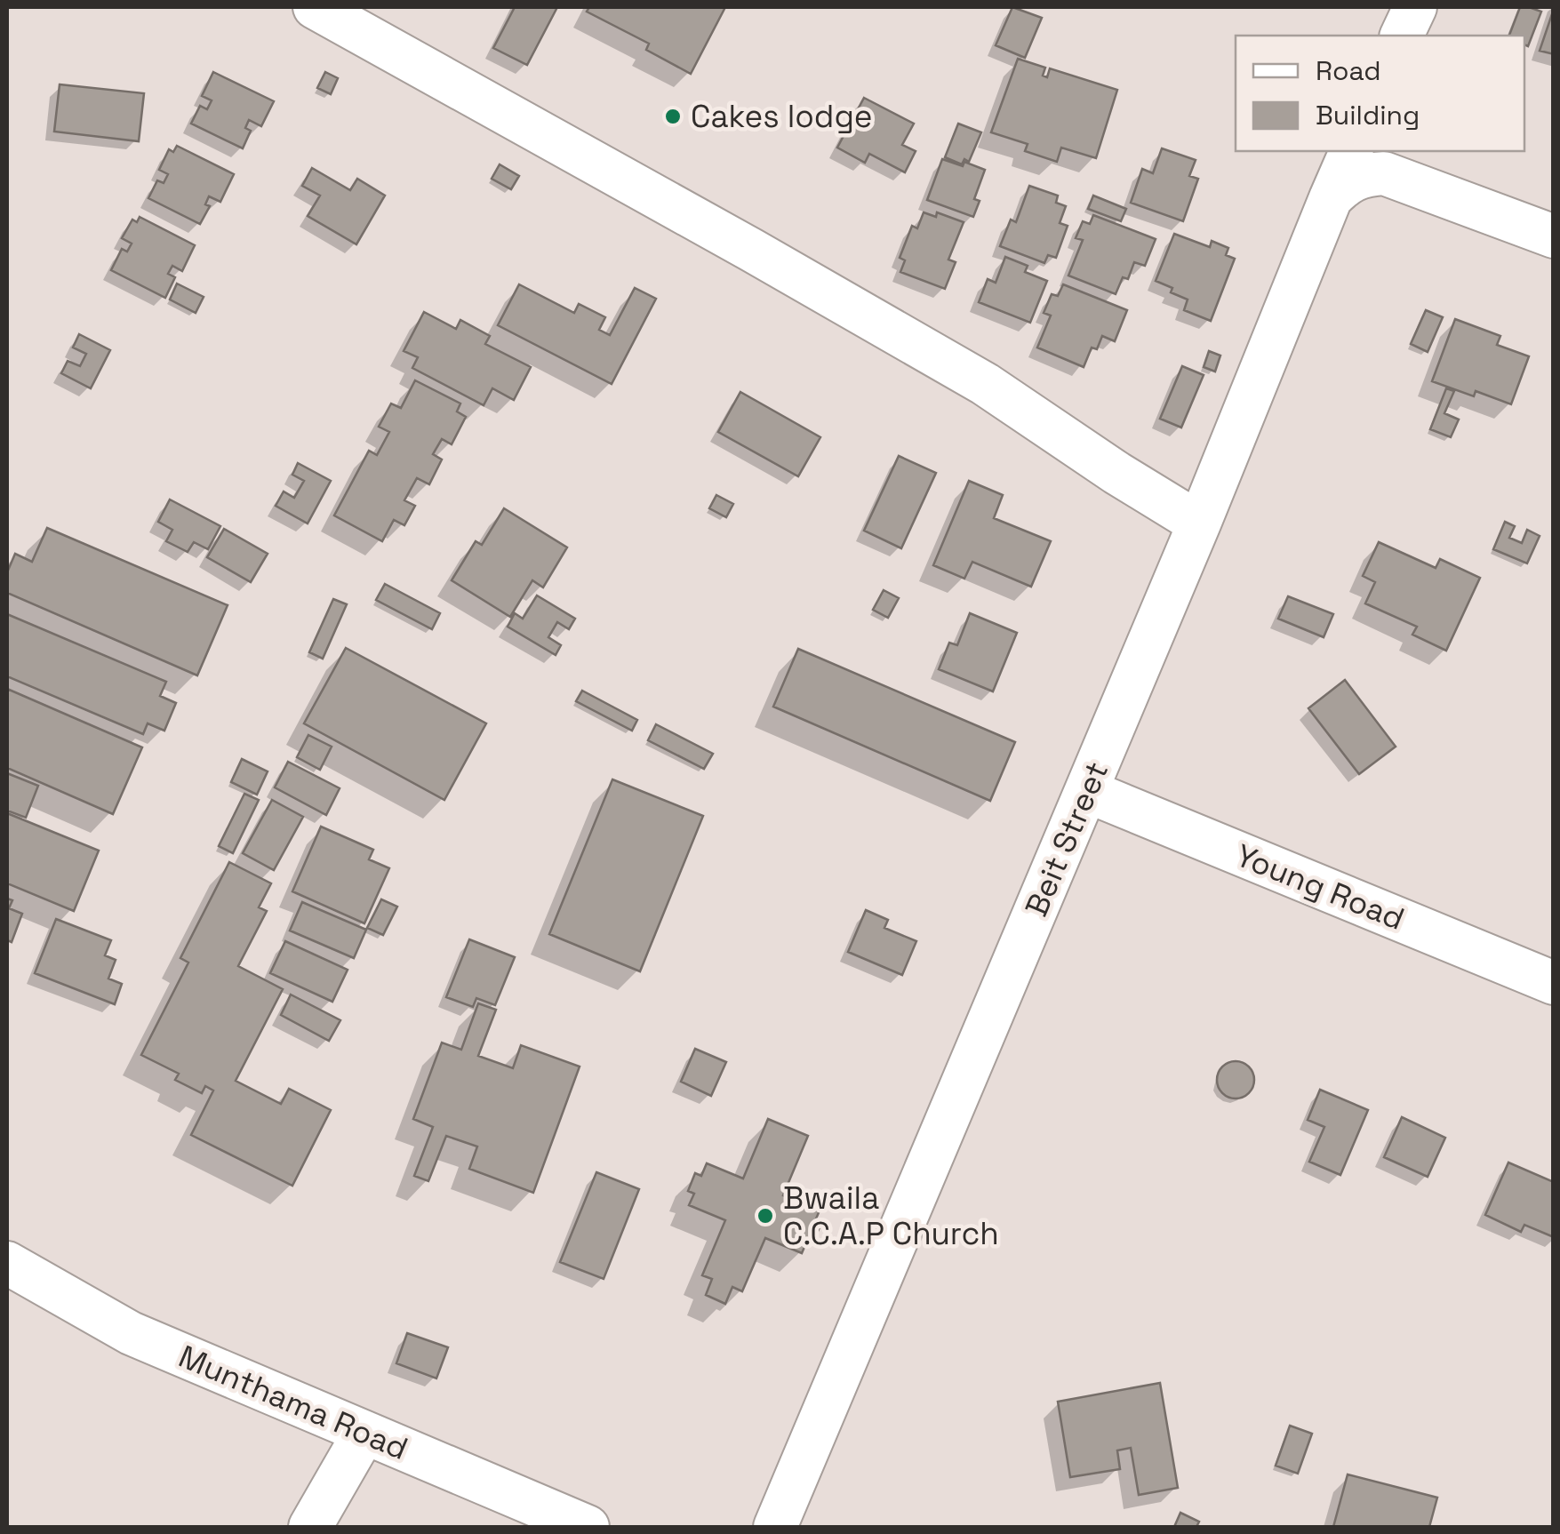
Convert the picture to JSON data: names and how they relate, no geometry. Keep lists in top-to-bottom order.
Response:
{
  "streets": {
    "street": ["Beit Street", "Young Road", "Munthama Road"]
  },
  "crossings": [
    ["Beit Street", "Young Road"]
  ],
  "places": ["Cakes lodge", "Bwaila C.C.A.P Church"],
  "legend": ["Road", "Building"]
}
